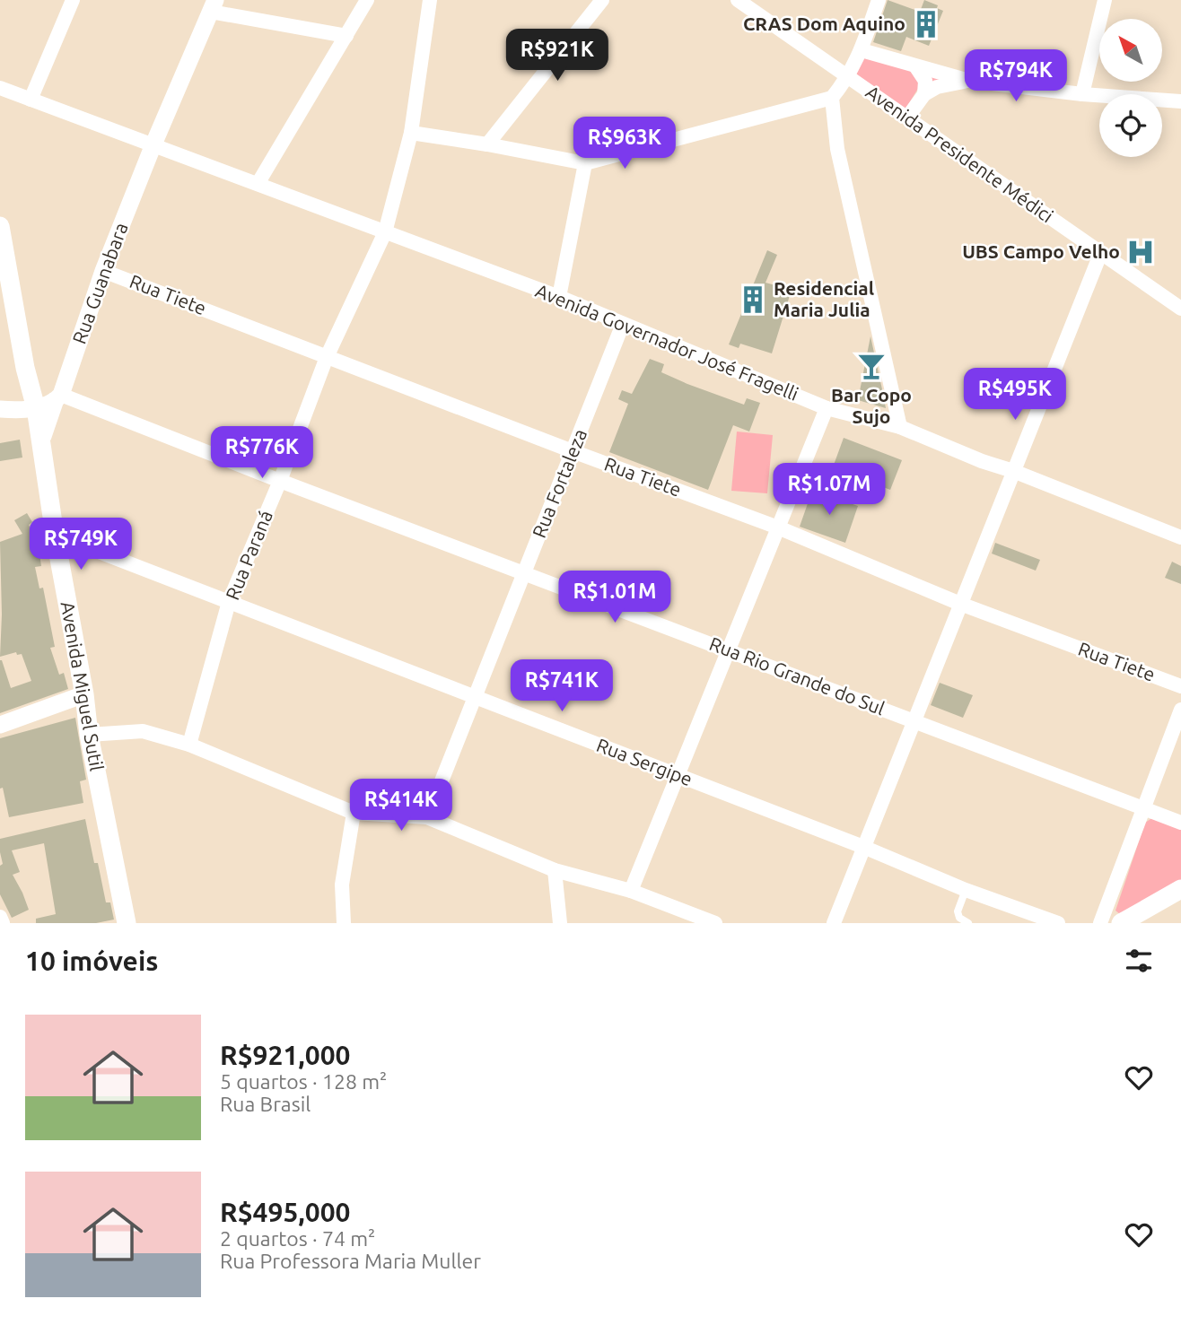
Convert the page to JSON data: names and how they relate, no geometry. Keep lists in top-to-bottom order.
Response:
{
  "streets": {
    "main road": ["Avenida Miguel Sutil"],
    "street": [
      "Avenida Presidente Médici",
      "Rua Guanabara",
      "Rua Tiete",
      "Avenida Governador José Fragelli",
      "Rua Fortaleza",
      "Rua Paraná",
      "Rua Rio Grande do Sul",
      "Rua Sergipe"
    ]
  },
  "crossings": [
    ["Rua Guanabara", "Rua Tiete"],
    ["Rua Guanabara", "Avenida Governador José Fragelli"],
    ["Rua Guanabara", "Rua Rio Grande do Sul"],
    ["Rua Tiete", "Rua Fortaleza"],
    ["Rua Tiete", "Rua Paraná"],
    ["Avenida Governador José Fragelli", "Rua Fortaleza"],
    ["Avenida Governador José Fragelli", "Rua Paraná"],
    ["Rua Fortaleza", "Rua Rio Grande do Sul"],
    ["Rua Fortaleza", "Rua Sergipe"],
    ["Rua Paraná", "Rua Rio Grande do Sul"],
    ["Rua Paraná", "Rua Sergipe"],
    ["Avenida Miguel Sutil", "Rua Sergipe"]
  ],
  "places": {
    "building": ["CRAS Dom Aquino", "Residencial Maria Julia"],
    "hospital": ["UBS Campo Velho"],
    "bar": ["Bar Copo Sujo"]
  },
  "north": "top left",
  "page": {
    "price": [
      "R$921K",
      "R$794K",
      "R$963K",
      "R$495K",
      "R$776K",
      "R$1.07M",
      "R$749K",
      "R$1.01M",
      "R$741K",
      "R$414K"
    ],
    "heading": "10 imóveis",
    "list": [
      {
        "name": "R$921,000",
        "note": "5 quartos · 128 m² · Rua Brasil"
      },
      {
        "name": "R$495,000",
        "note": "2 quartos · 74 m² · Rua Professora Maria Muller"
      }
    ]
  }
}
